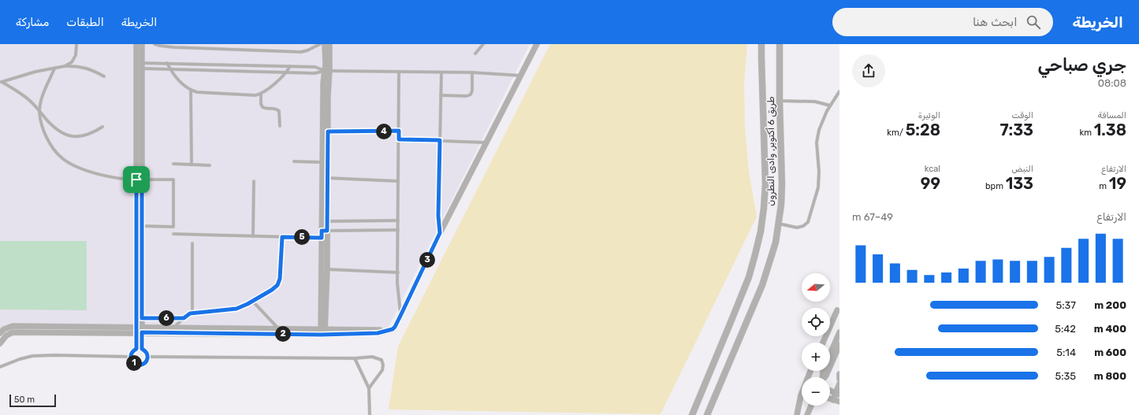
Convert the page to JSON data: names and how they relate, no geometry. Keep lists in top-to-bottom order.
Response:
{
  "streets": {
    "street": ["طريق 6 أكتوبر, وادى النطرون"]
  },
  "scale_bar": "50 m",
  "north": "left",
  "page": {
    "header": "الخريطة",
    "search": "ابحث هنا",
    "nav": ["الخريطة", "الطبقات", "مشاركة"],
    "heading": ["جري صباحي", "08:08"],
    "stats": [
      ["المسافة", "1.38 km"],
      ["الوقت", "7:33"],
      ["الوتيرة", "5:28 /km"],
      ["الارتفاع", "19 m"],
      ["النبض", "133 bpm"],
      ["kcal", "99"]
    ],
    "pins": [
      "4",
      "5",
      "3",
      "6",
      "2",
      "1"
    ],
    "chart": ["الارتفاع", "49–67 m"],
    "map_buttons": ["+", "−"],
    "list": [
      {
        "name": "200 m",
        "note": "5:37"
      },
      {
        "name": "400 m",
        "note": "5:42"
      },
      {
        "name": "600 m",
        "note": "5:14"
      },
      {
        "name": "800 m",
        "note": "5:35"
      }
    ],
    "scale": "50 m"
  }
}
